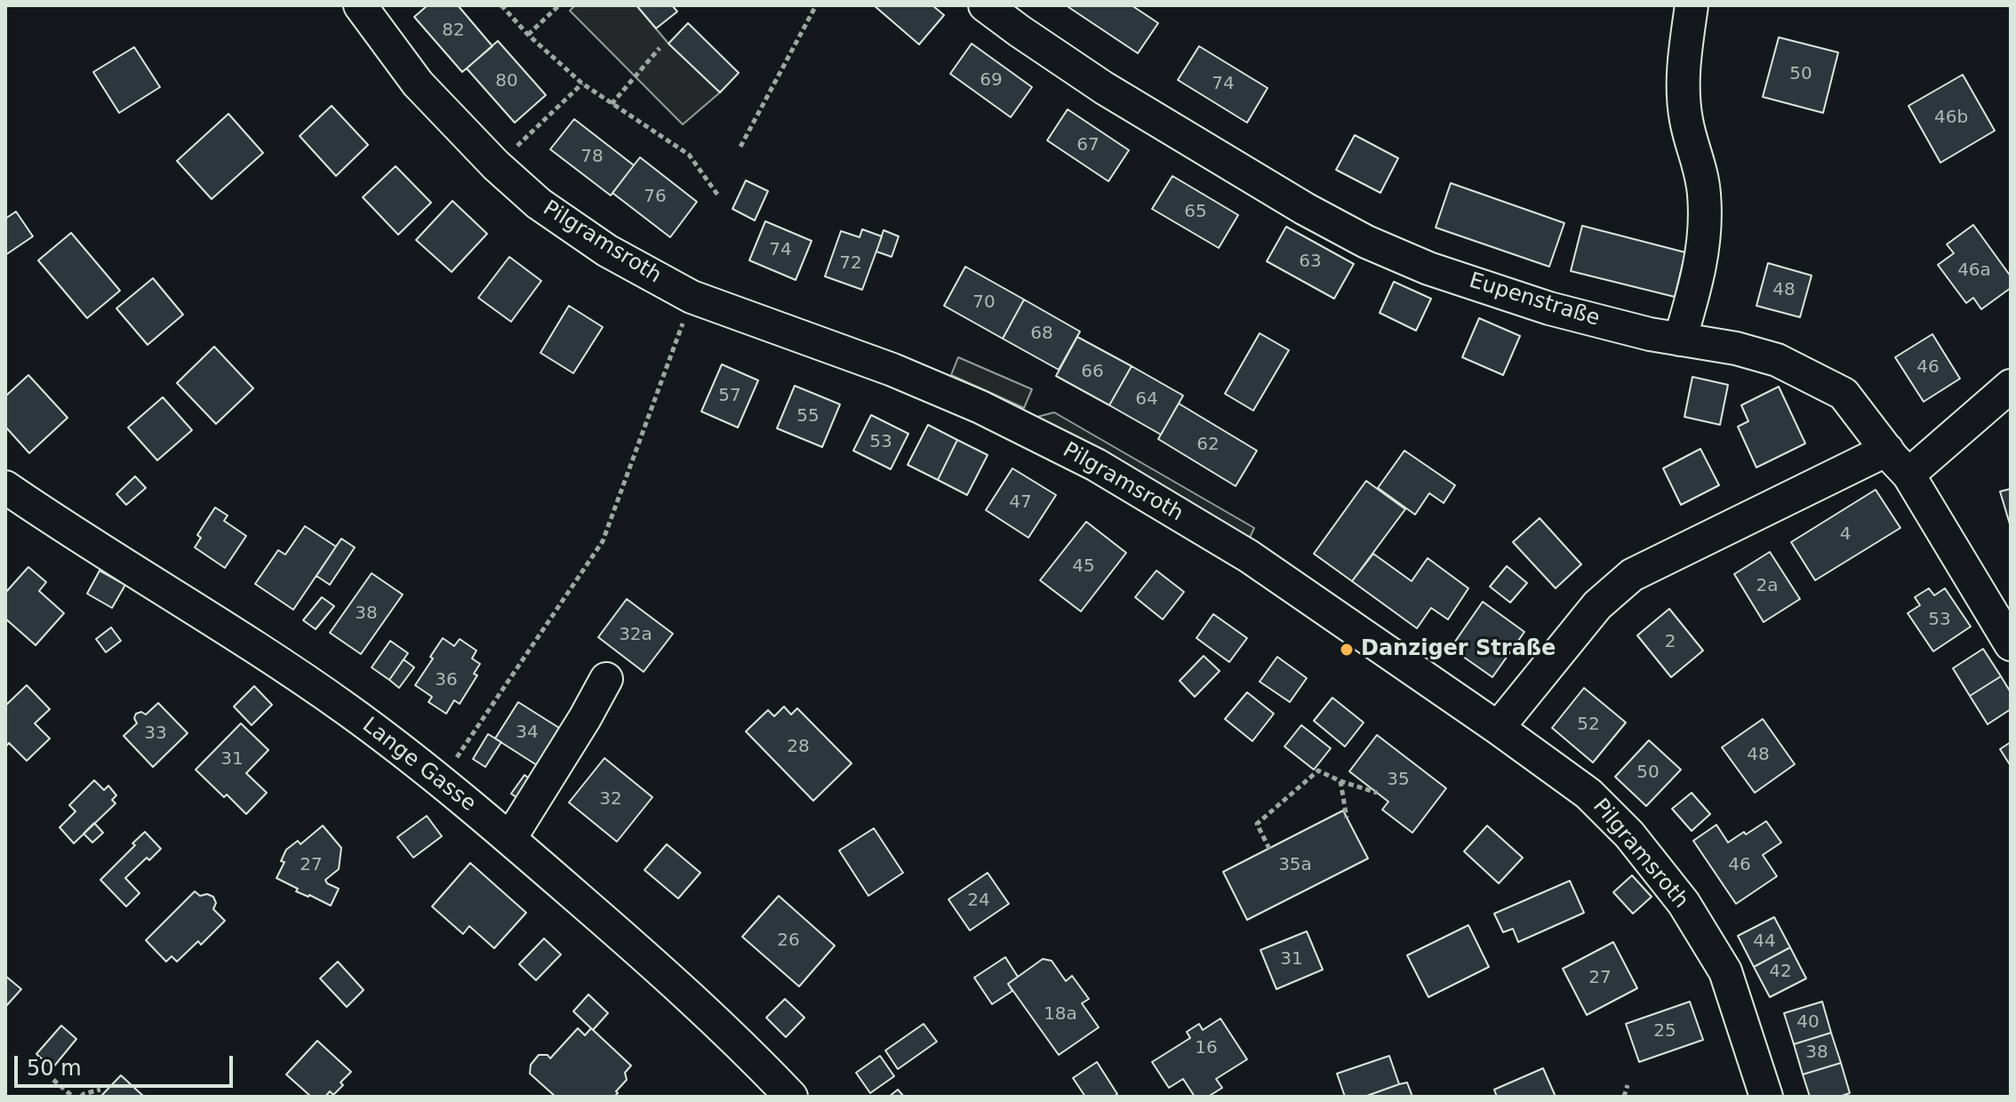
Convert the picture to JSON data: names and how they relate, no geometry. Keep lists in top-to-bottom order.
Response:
{
  "streets": {
    "street": ["Pilgramsroth", "Eupenstraße", "Lange Gasse"]
  },
  "places": ["Danziger Straße"],
  "house_numbers": [
    "82",
    "50",
    "69",
    "80",
    "74",
    "46b",
    "67",
    "78",
    "76",
    "65",
    "74",
    "63",
    "72",
    "46a",
    "48",
    "70",
    "68",
    "46",
    "66",
    "57",
    "64",
    "55",
    "53",
    "62",
    "47",
    "4",
    "45",
    "2a",
    "38",
    "53",
    "32a",
    "2",
    "36",
    "52",
    "34",
    "33",
    "28",
    "48",
    "31",
    "50",
    "35",
    "32",
    "27",
    "35a",
    "46",
    "24",
    "26",
    "44",
    "31",
    "42",
    "27",
    "18a",
    "40",
    "25",
    "16",
    "38"
  ],
  "scale_bar": "50 m"
}
